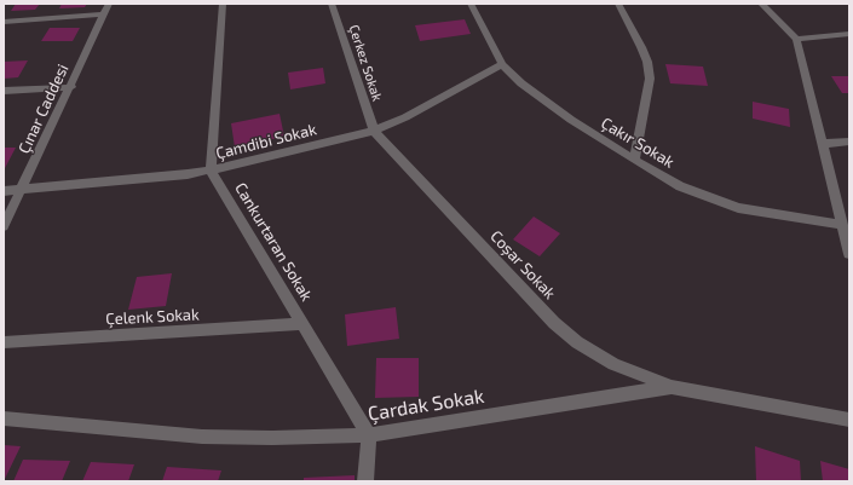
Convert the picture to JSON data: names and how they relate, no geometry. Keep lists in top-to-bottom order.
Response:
{
  "streets": {
    "street": [
      "Çerkez Sokak",
      "Çınar Caddesi",
      "Çamdibi Sokak",
      "Çakır Sokak",
      "Cankurtaran Sokak",
      "Coşar Sokak",
      "Çelenk Sokak",
      "Çardak Sokak"
    ]
  },
  "crossings": [
    ["Çerkez Sokak", "Çamdibi Sokak"],
    ["Çerkez Sokak", "Coşar Sokak"],
    ["Çınar Caddesi", "Çamdibi Sokak"],
    ["Çamdibi Sokak", "Çakır Sokak"],
    ["Çamdibi Sokak", "Cankurtaran Sokak"],
    ["Çamdibi Sokak", "Coşar Sokak"],
    ["Cankurtaran Sokak", "Çelenk Sokak"],
    ["Cankurtaran Sokak", "Çardak Sokak"],
    ["Coşar Sokak", "Çardak Sokak"]
  ]
}
